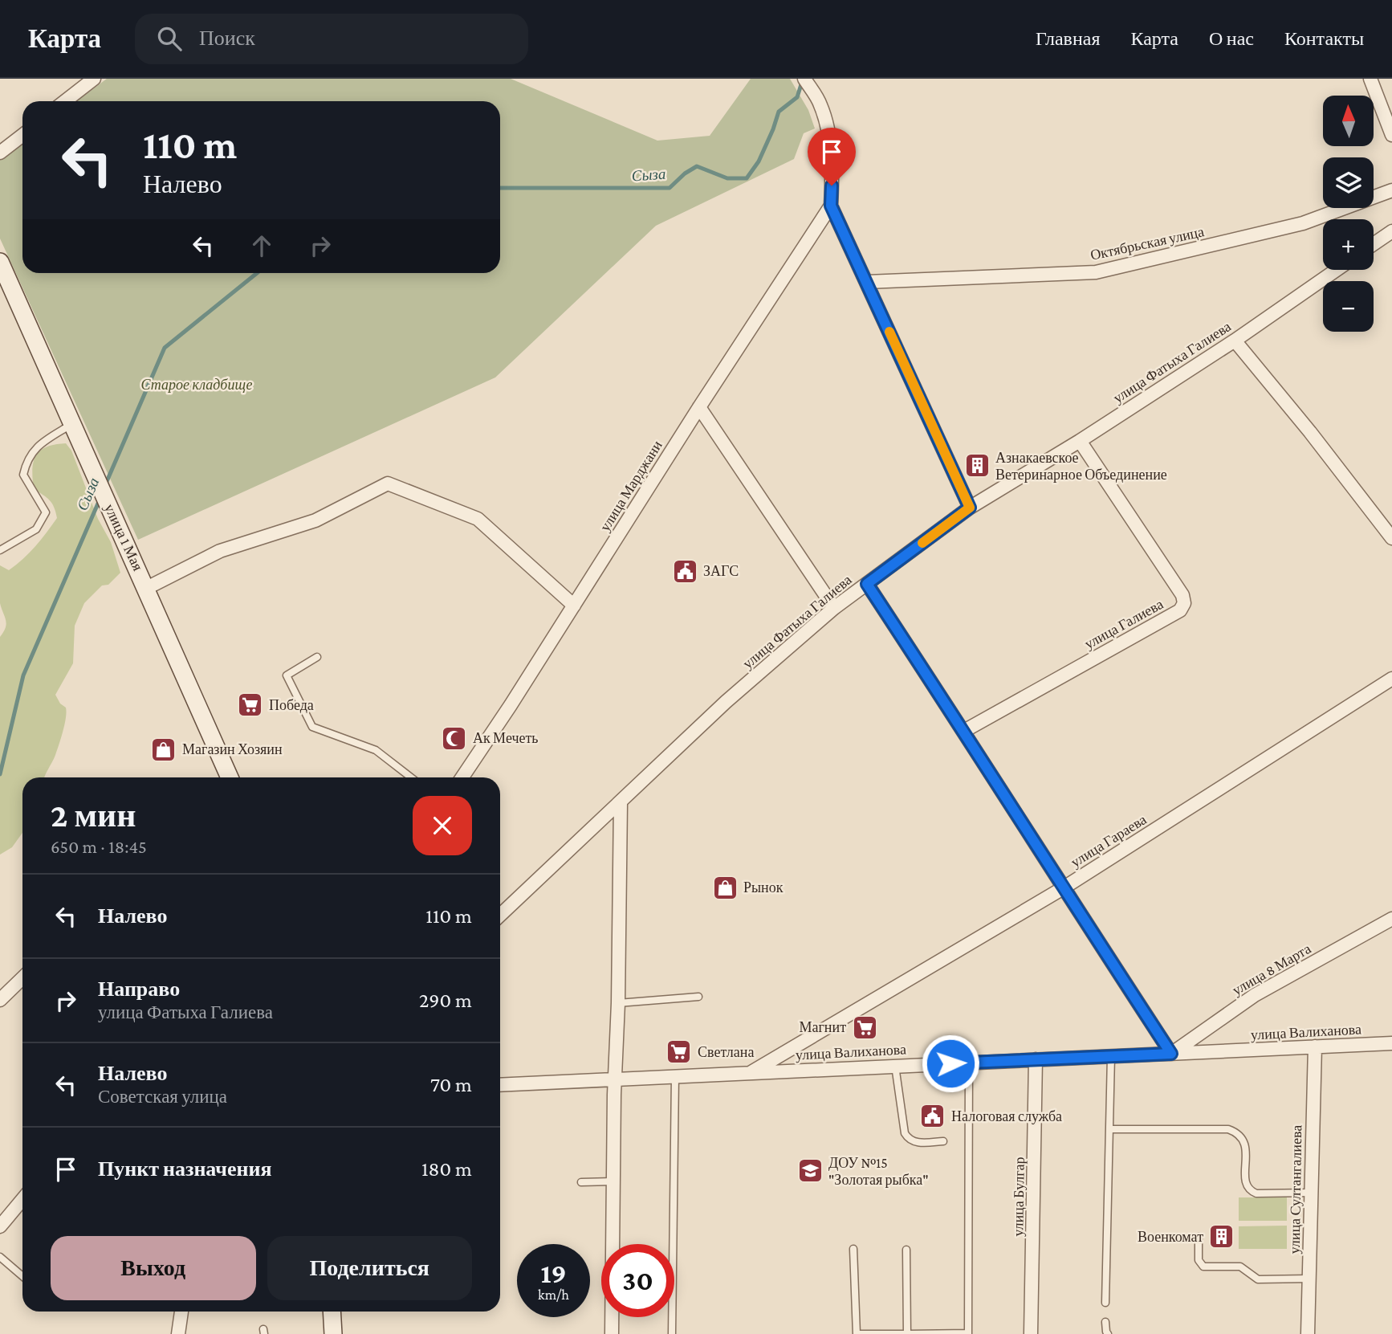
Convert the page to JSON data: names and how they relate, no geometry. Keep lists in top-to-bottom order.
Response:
{
  "streets": {
    "main road": ["улица 1 Мая"],
    "street": [
      "Октябрьская улица",
      "улица Фатыха Галиева",
      "улица Марджани",
      "улица Галиева",
      "улица Гараева",
      "улица 8 Марта",
      "улица Валиханова",
      "улица Султангалиева",
      "улица Булгар"
    ]
  },
  "crossings": [
    ["улица Фатыха Галиева", "улица Галиева"],
    ["улица Гараева", "улица Валиханова"],
    ["улица 8 Марта", "улица Валиханова"],
    ["улица Валиханова", "улица Султангалиева"],
    ["улица Валиханова", "улица Булгар"]
  ],
  "water": ["Сыза"],
  "parks": ["Старое кладбище"],
  "places": {
    "building": ["Азнакаевское Ветеринарное Объединение", "Военкомат"],
    "public building": ["ЗАГС", "Налоговая служба"],
    "supermarket": ["Победа", "Магнит", "Светлана"],
    "mosque": ["Ак Мечеть"],
    "shop": ["Магазин Хозяин", "Рынок"],
    "school or university": ["ДОУ №15 \"Золотая рыбка\""]
  },
  "north": "top",
  "page": {
    "header": "Карта",
    "search": "Поиск",
    "nav": [
      "Главная",
      "Карта",
      "О нас",
      "Контакты"
    ],
    "map_buttons": ["+", "−"],
    "turn": ["110 m", "Налево"],
    "heading": ["2 мин", "650 m · 18:45"],
    "list": [
      {
        "name": "Налево",
        "value": "110 m"
      },
      {
        "name": "Направо",
        "note": "улица Фатыха Галиева",
        "value": "290 m"
      },
      {
        "name": "Налево",
        "note": "Советская улица",
        "value": "70 m"
      },
      {
        "name": "Пункт назначения",
        "value": "180 m"
      }
    ],
    "buttons": ["Выход", "Поделиться"],
    "speed": "19 km/h",
    "limit": "30"
  }
}
